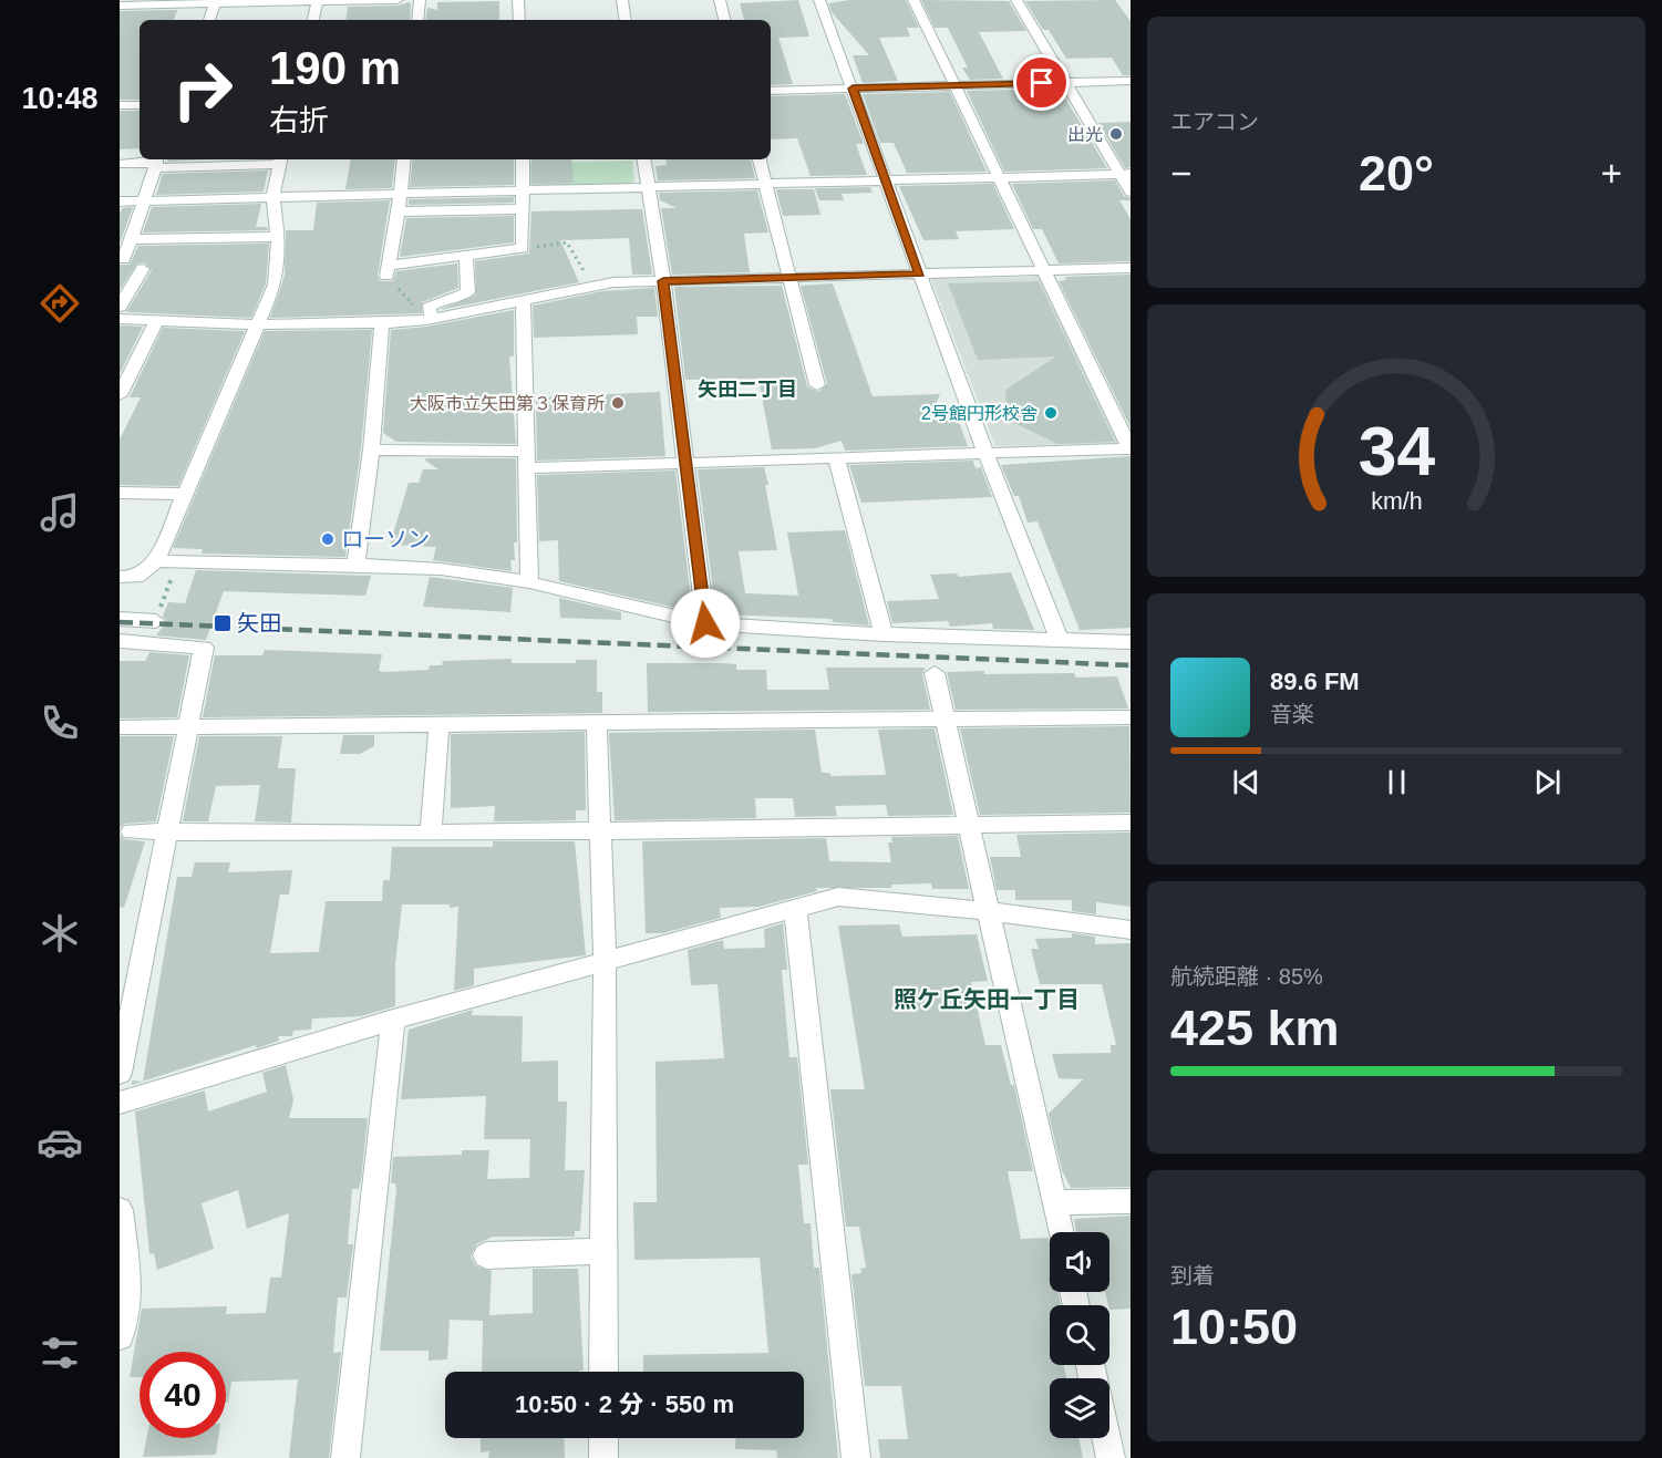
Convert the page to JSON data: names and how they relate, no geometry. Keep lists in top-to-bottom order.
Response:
{
  "districts": ["矢田二丁目", "照ケ丘矢田一丁目"],
  "places": {
    "other": [
      "出光",
      "大阪市立矢田第３保育所",
      "2号館円形校舎",
      "ローソン"
    ],
    "transit": ["矢田"]
  },
  "page": {
    "tabs": "10:48",
    "tile": [
      "エアコン",
      ["航続距離 · 85%", "425 km"],
      ["到着", "10:50"]
    ],
    "turn": ["190 m", "右折"],
    "heat": ["−", "20°", "+"],
    "song": ["89.6 FM", "音楽"],
    "limit": "40",
    "trip": "10:50 · 2 分 · 550 m",
    "gauge": ["34", "km/h"]
  }
}
